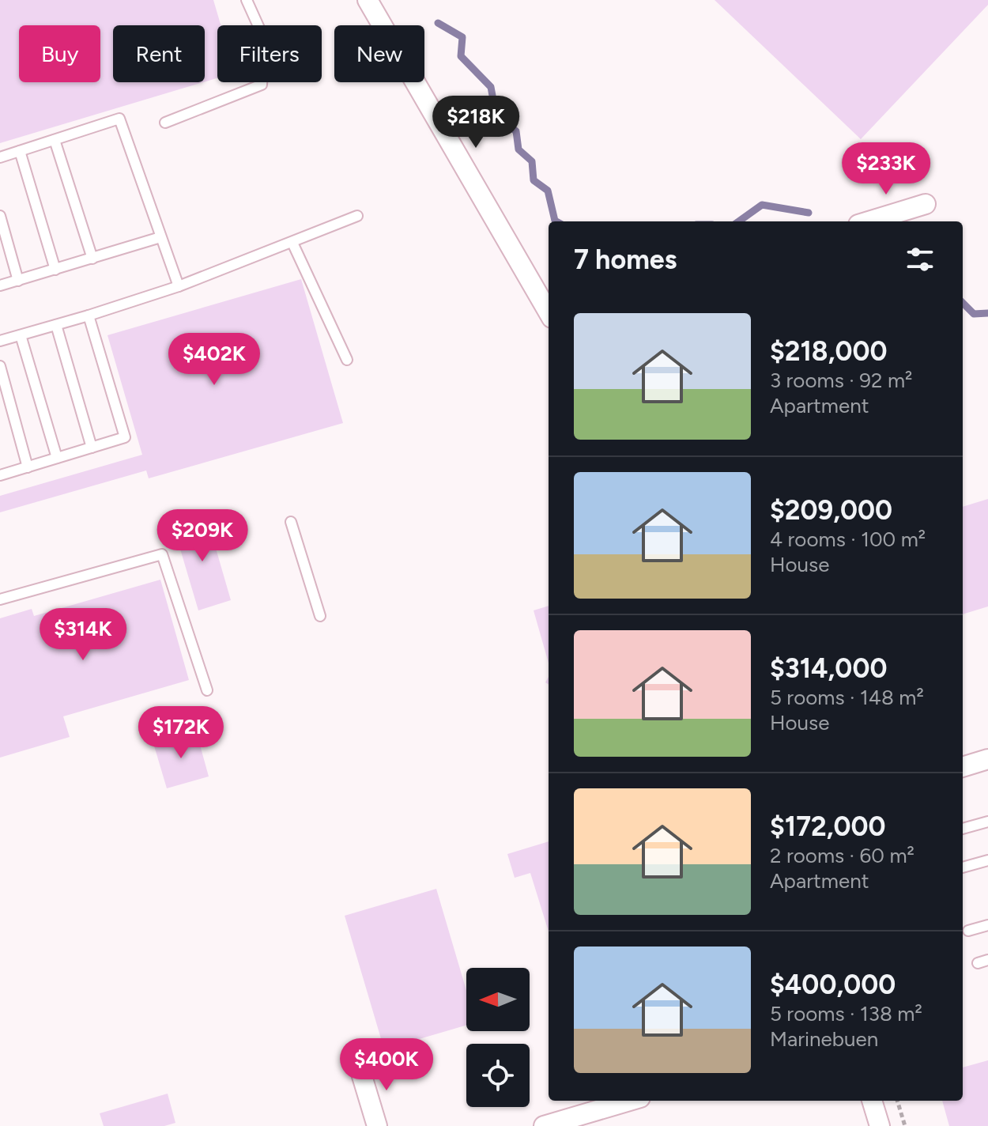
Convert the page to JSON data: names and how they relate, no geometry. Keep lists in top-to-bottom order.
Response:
{
  "north": "left",
  "page": {
    "chip": [
      "Buy",
      "Rent",
      "Filters",
      "New"
    ],
    "price": [
      "$218K",
      "$233K",
      "$402K",
      "$209K",
      "$314K",
      "$172K",
      "$400K"
    ],
    "heading": "7 homes",
    "list": [
      {
        "name": "$218,000",
        "note": "3 rooms · 92 m² · Apartment"
      },
      {
        "name": "$209,000",
        "note": "4 rooms · 100 m² · House"
      },
      {
        "name": "$314,000",
        "note": "5 rooms · 148 m² · House"
      },
      {
        "name": "$172,000",
        "note": "2 rooms · 60 m² · Apartment"
      },
      {
        "name": "$400,000",
        "note": "5 rooms · 138 m² · Marinebuen"
      }
    ]
  }
}
